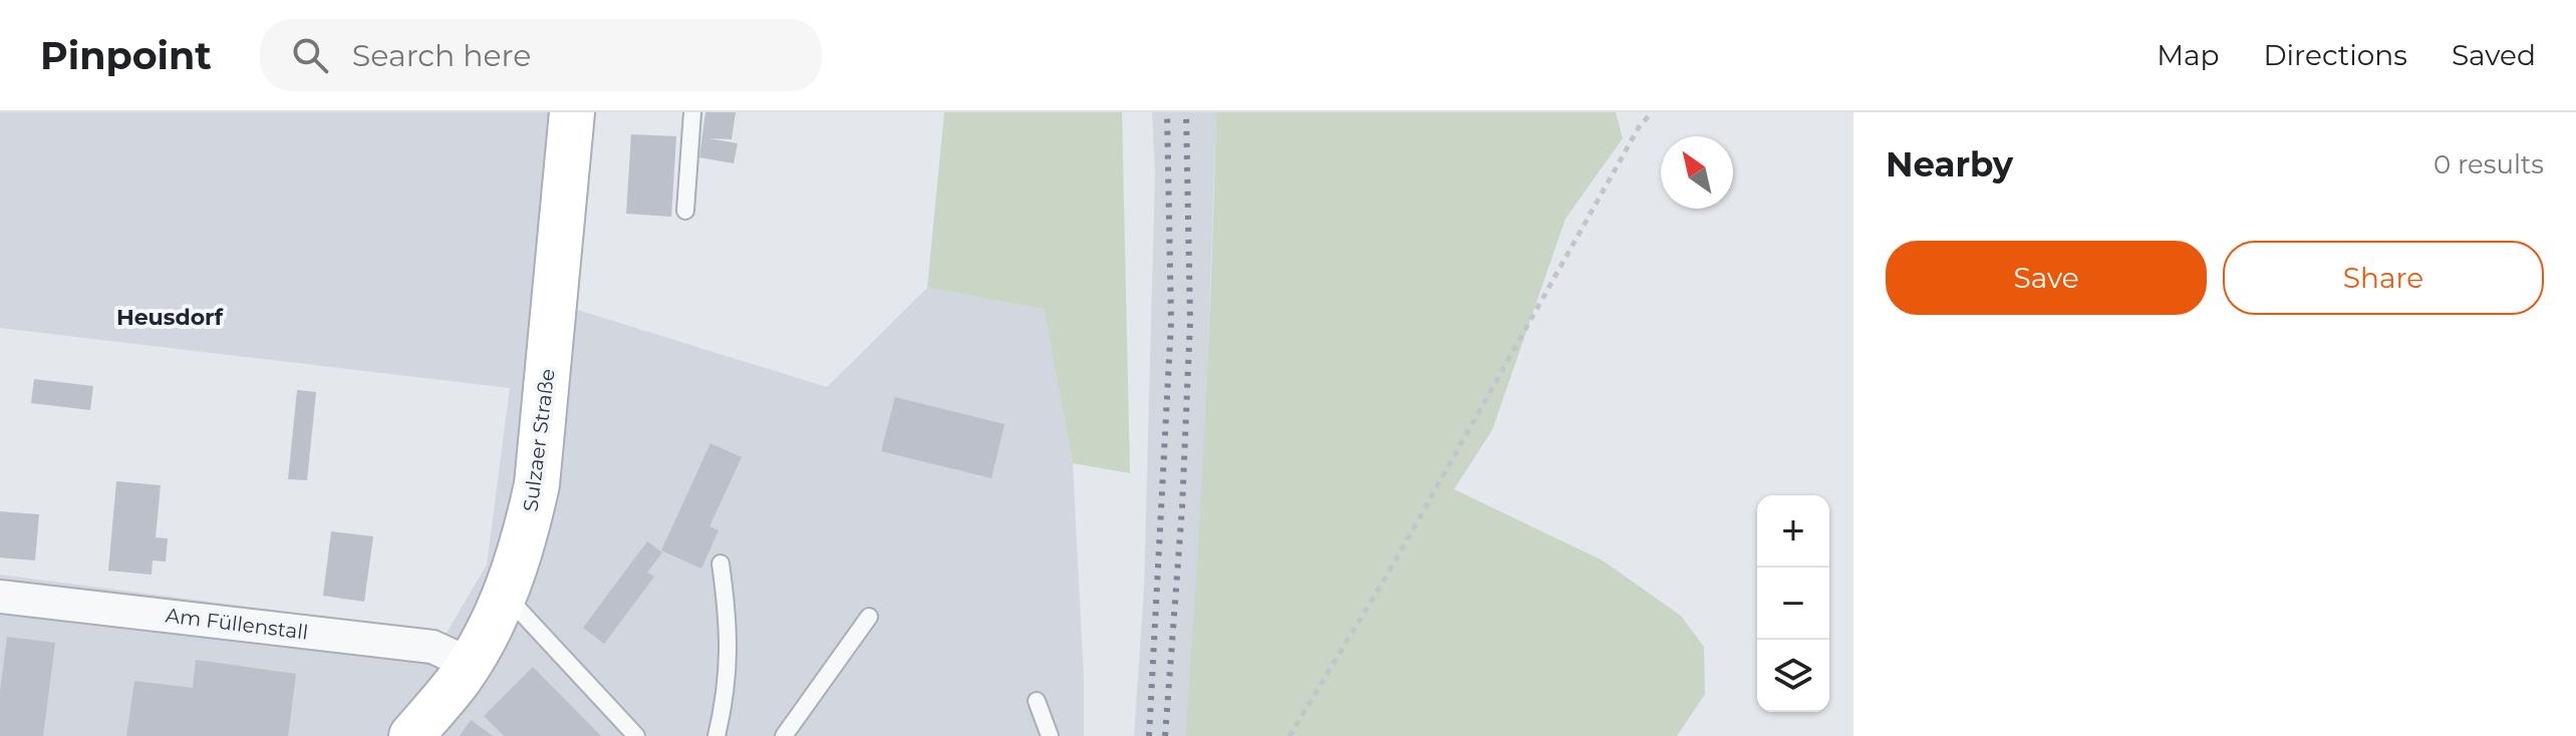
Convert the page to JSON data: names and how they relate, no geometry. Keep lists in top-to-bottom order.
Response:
{
  "streets": {
    "main road": ["Sulzaer Straße"],
    "street": ["Am Füllenstall"]
  },
  "crossings": [
    ["Sulzaer Straße", "Am Füllenstall"]
  ],
  "districts": ["Heusdorf"],
  "north": "top left",
  "page": {
    "header": "Pinpoint",
    "search": "Search here",
    "nav": ["Map", "Directions", "Saved"],
    "heading": ["Nearby", "0 results"],
    "buttons": ["Save", "Share"],
    "map_buttons": ["+", "−"]
  }
}
